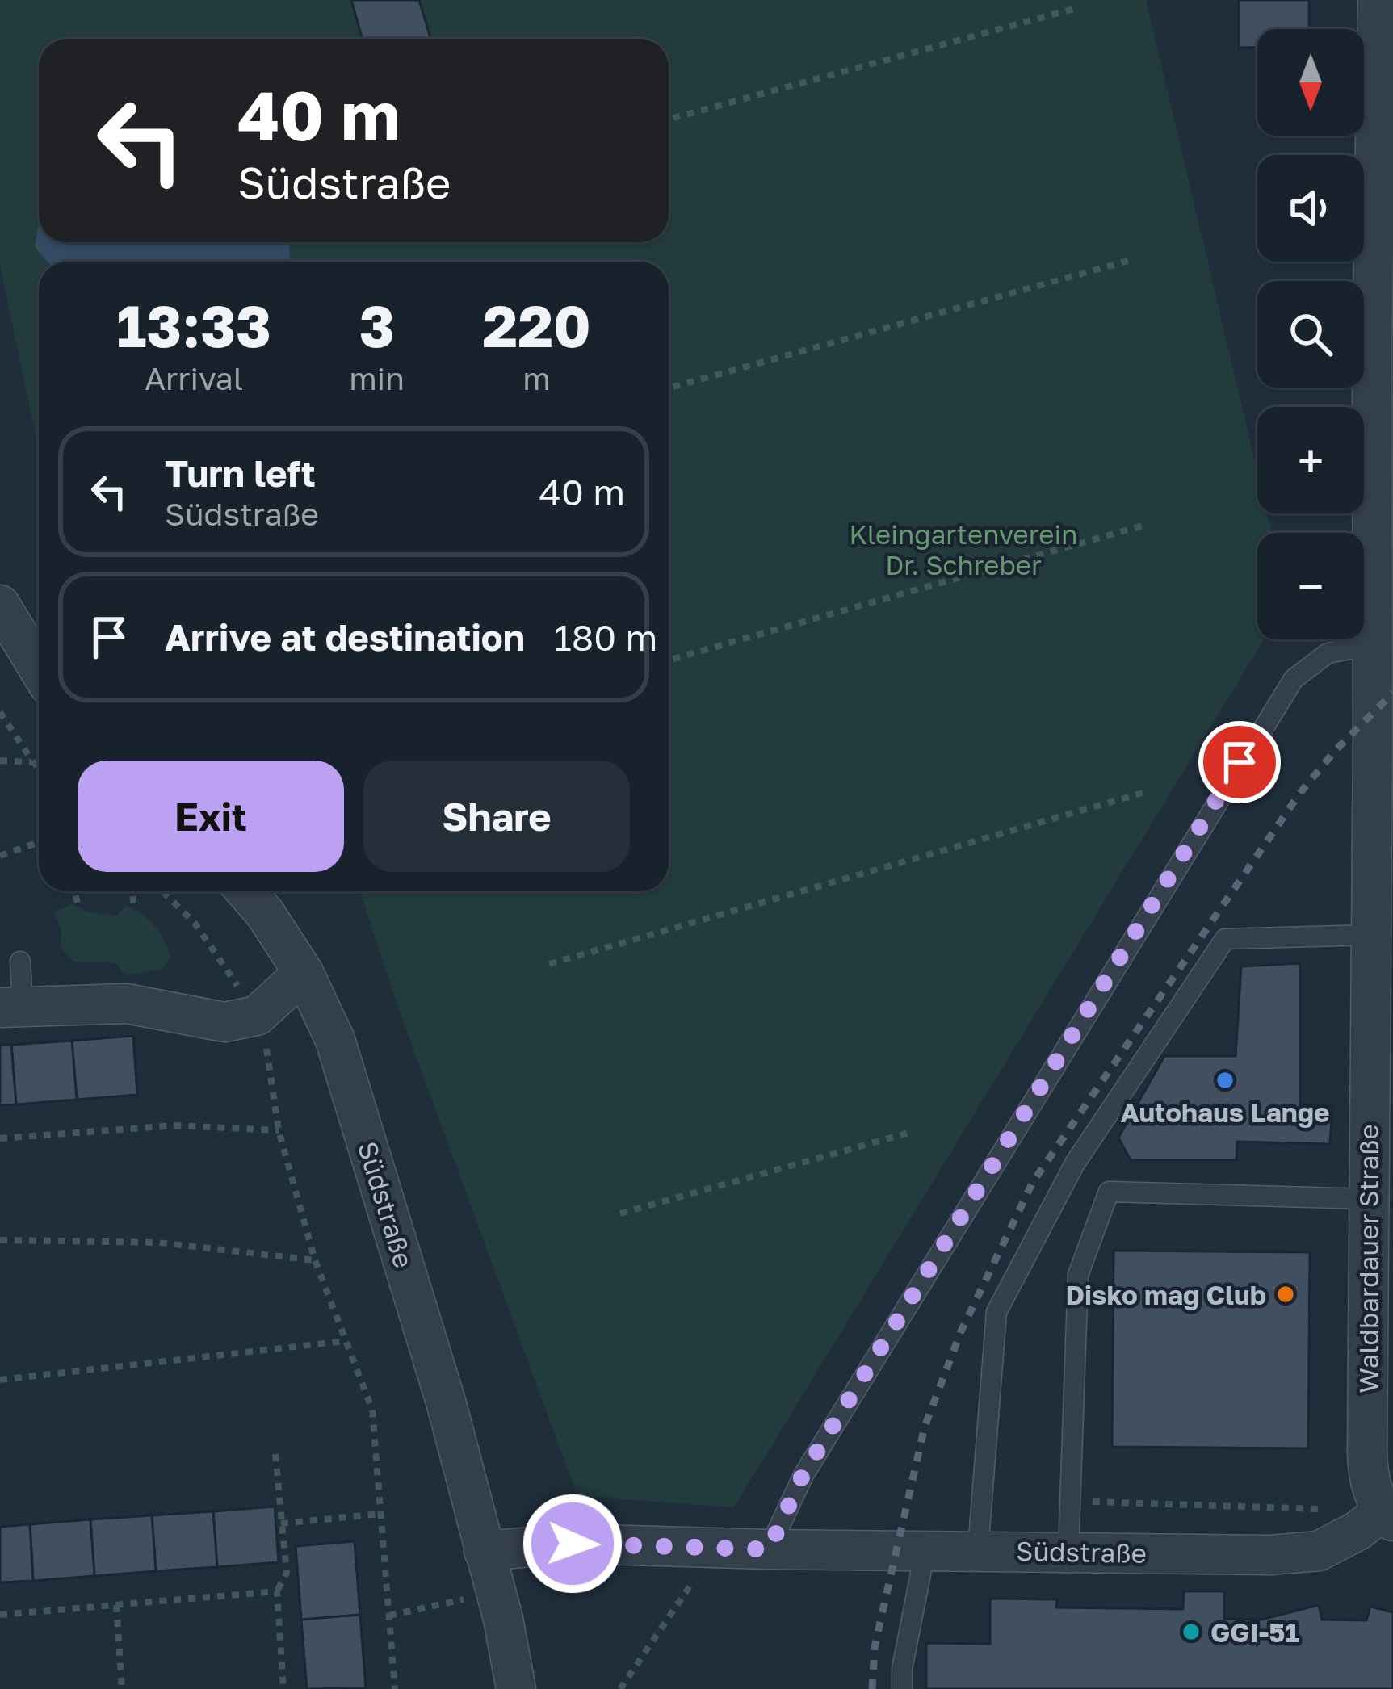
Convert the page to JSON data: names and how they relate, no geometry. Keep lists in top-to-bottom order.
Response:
{
  "streets": {
    "street": ["Südstraße", "Waldbardauer Straße"]
  },
  "crossings": [
    ["Südstraße", "Waldbardauer Straße"]
  ],
  "parks": ["Kleingartenverein Dr. Schreber"],
  "places": ["Autohaus Lange", "Disko mag Club", "GGI-51"],
  "north": "bottom",
  "page": {
    "map_buttons": ["+", "−"],
    "turn": ["40 m", "Südstraße"],
    "eta": [
      "13:33",
      "Arrival",
      "3",
      "min",
      "220",
      "m"
    ],
    "list": [
      {
        "name": "Turn left",
        "note": "Südstraße",
        "value": "40 m"
      },
      {
        "name": "Arrive at destination",
        "value": "180 m"
      }
    ],
    "buttons": ["Exit", "Share"]
  }
}
